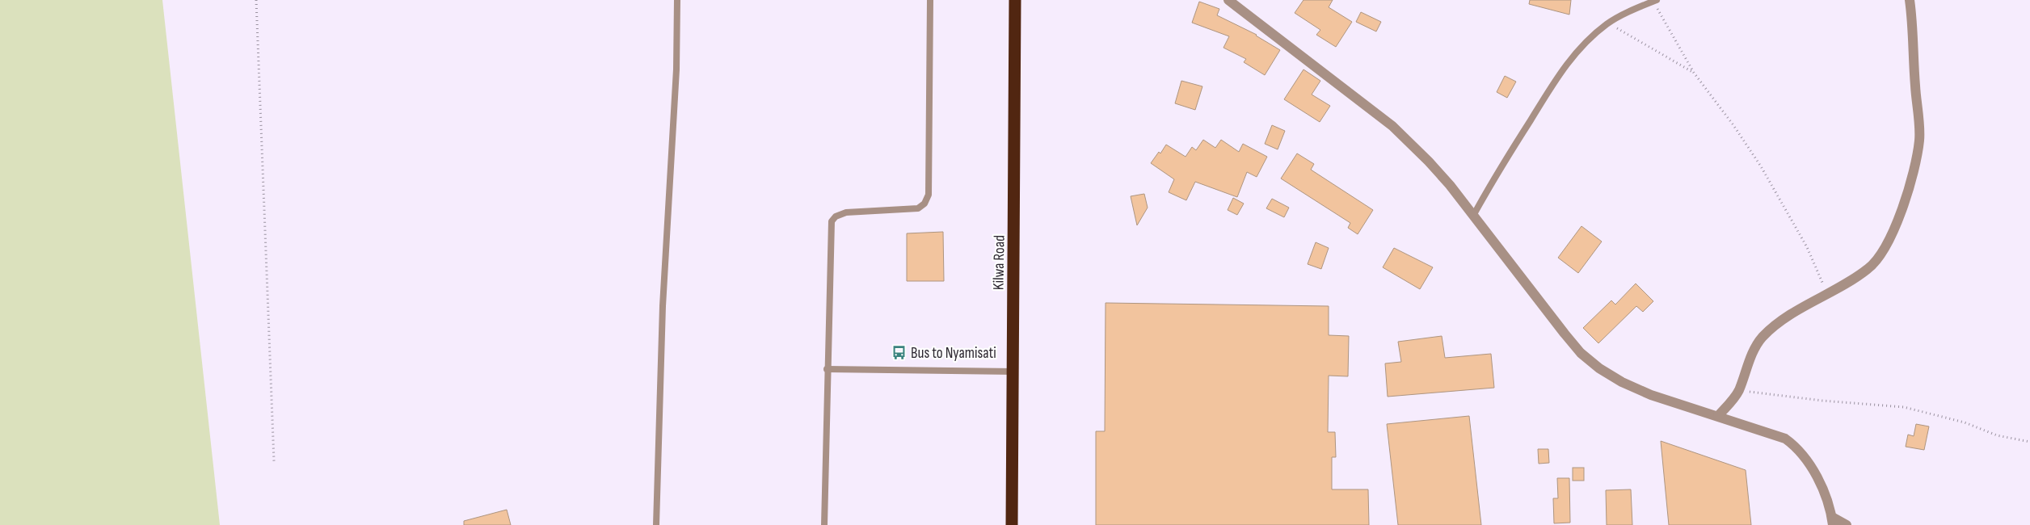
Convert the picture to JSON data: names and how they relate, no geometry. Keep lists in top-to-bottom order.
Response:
{
  "streets": {
    "highway": ["Kilwa Road"]
  },
  "places": {
    "bus stop": ["Bus to Nyamisati"]
  }
}
